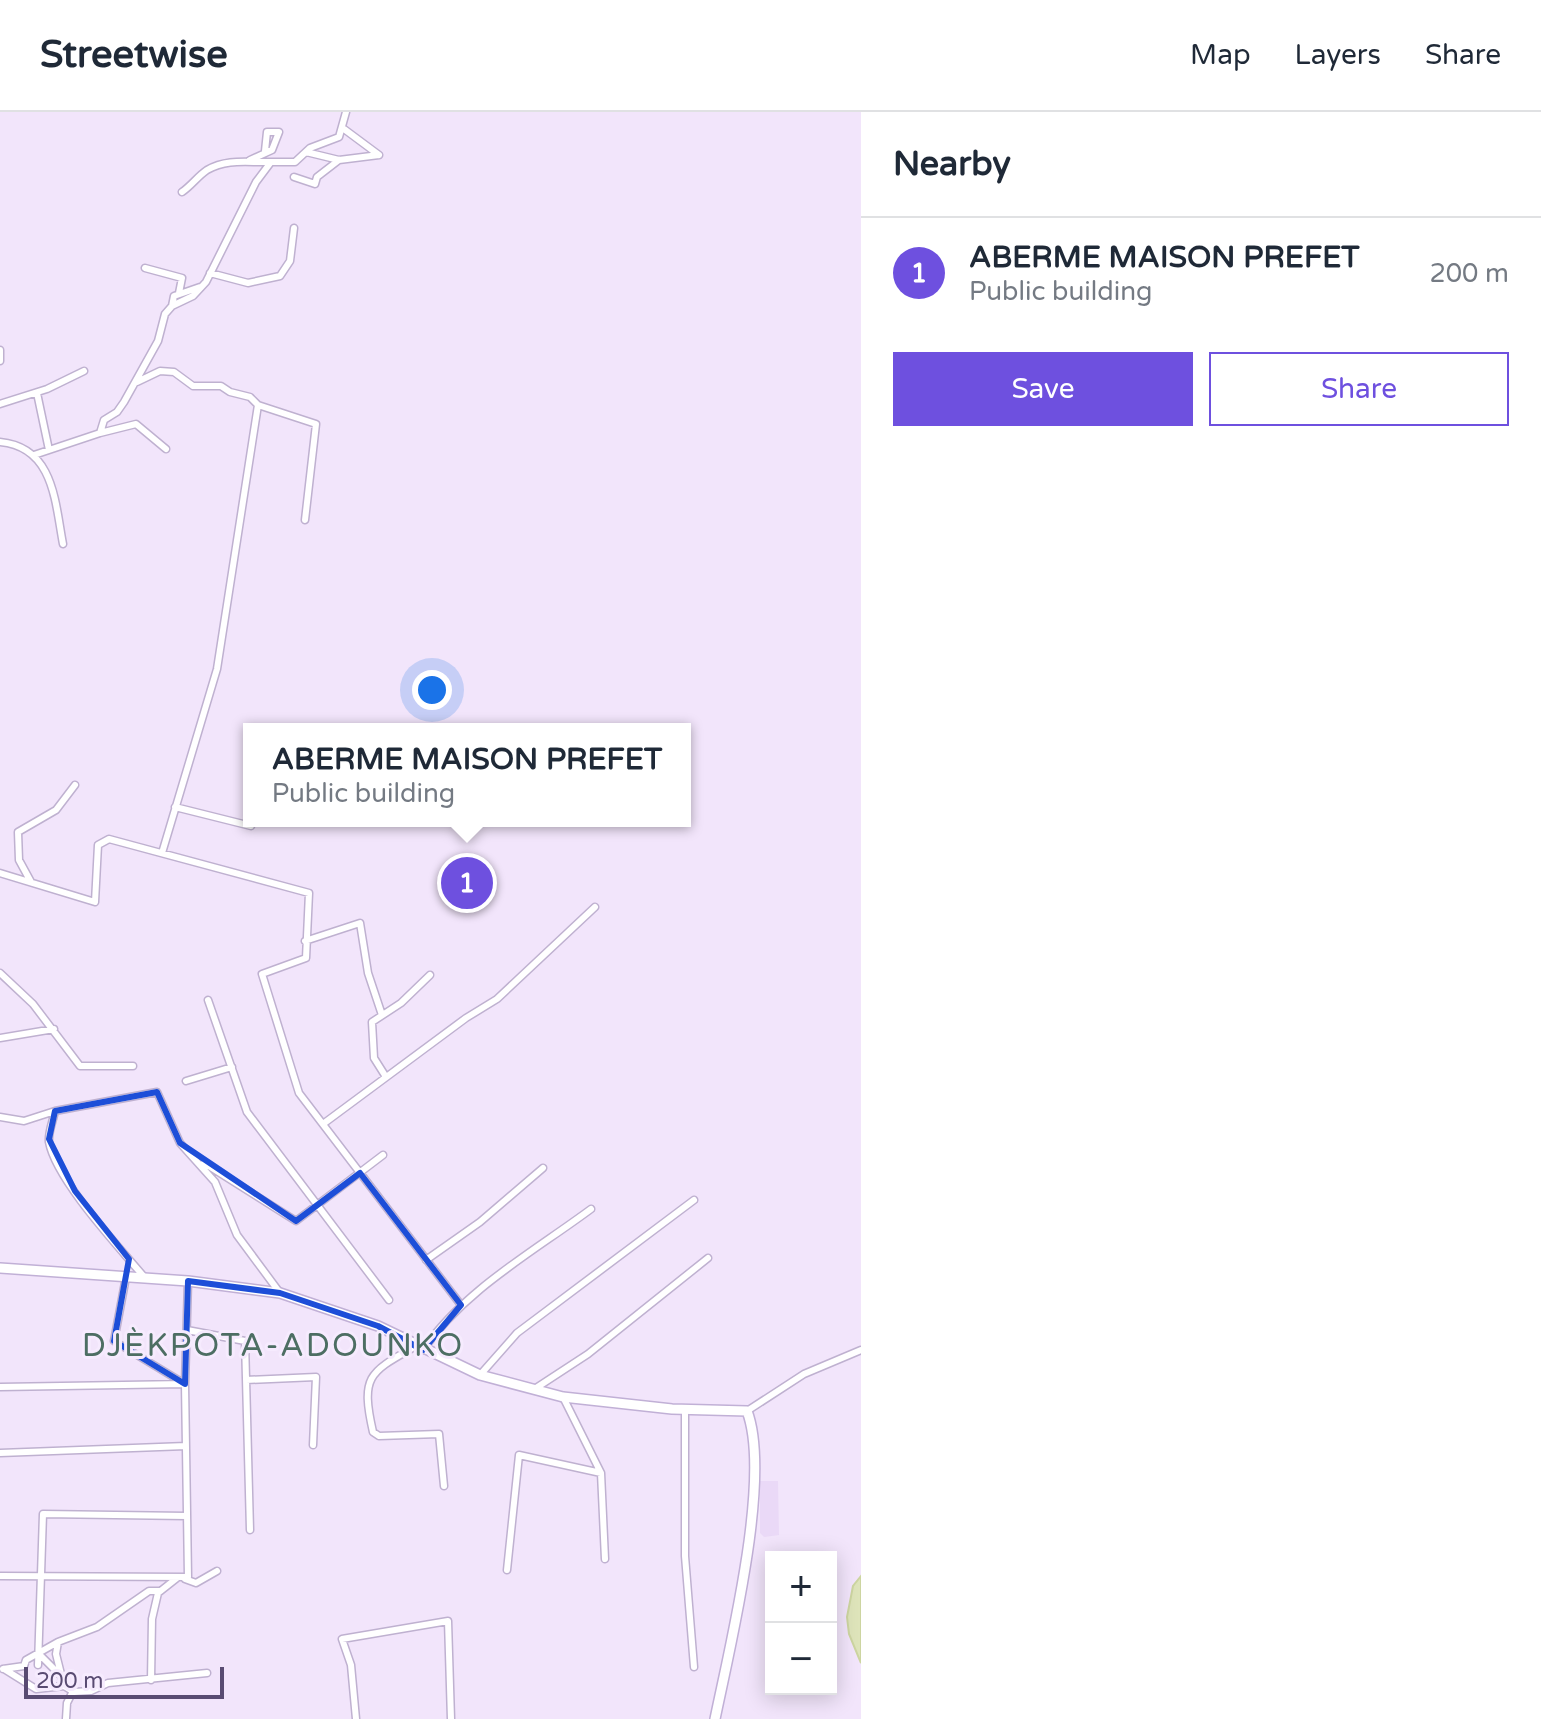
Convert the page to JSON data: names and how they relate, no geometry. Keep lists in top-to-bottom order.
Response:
{
  "districts": ["DJÈKPOTA-ADOUNKO"],
  "scale_bar": "200 m",
  "page": {
    "header": "Streetwise",
    "nav": ["Map", "Layers", "Share"],
    "heading": "Nearby",
    "list": [
      {
        "mark": "1",
        "name": "ABERME MAISON PREFET",
        "note": "Public building",
        "value": "200 m"
      }
    ],
    "buttons": ["Save", "Share"],
    "popup": ["ABERME MAISON PREFET", "Public building"],
    "pins": "1",
    "map_buttons": ["+", "−"],
    "scale": "200 m"
  }
}
